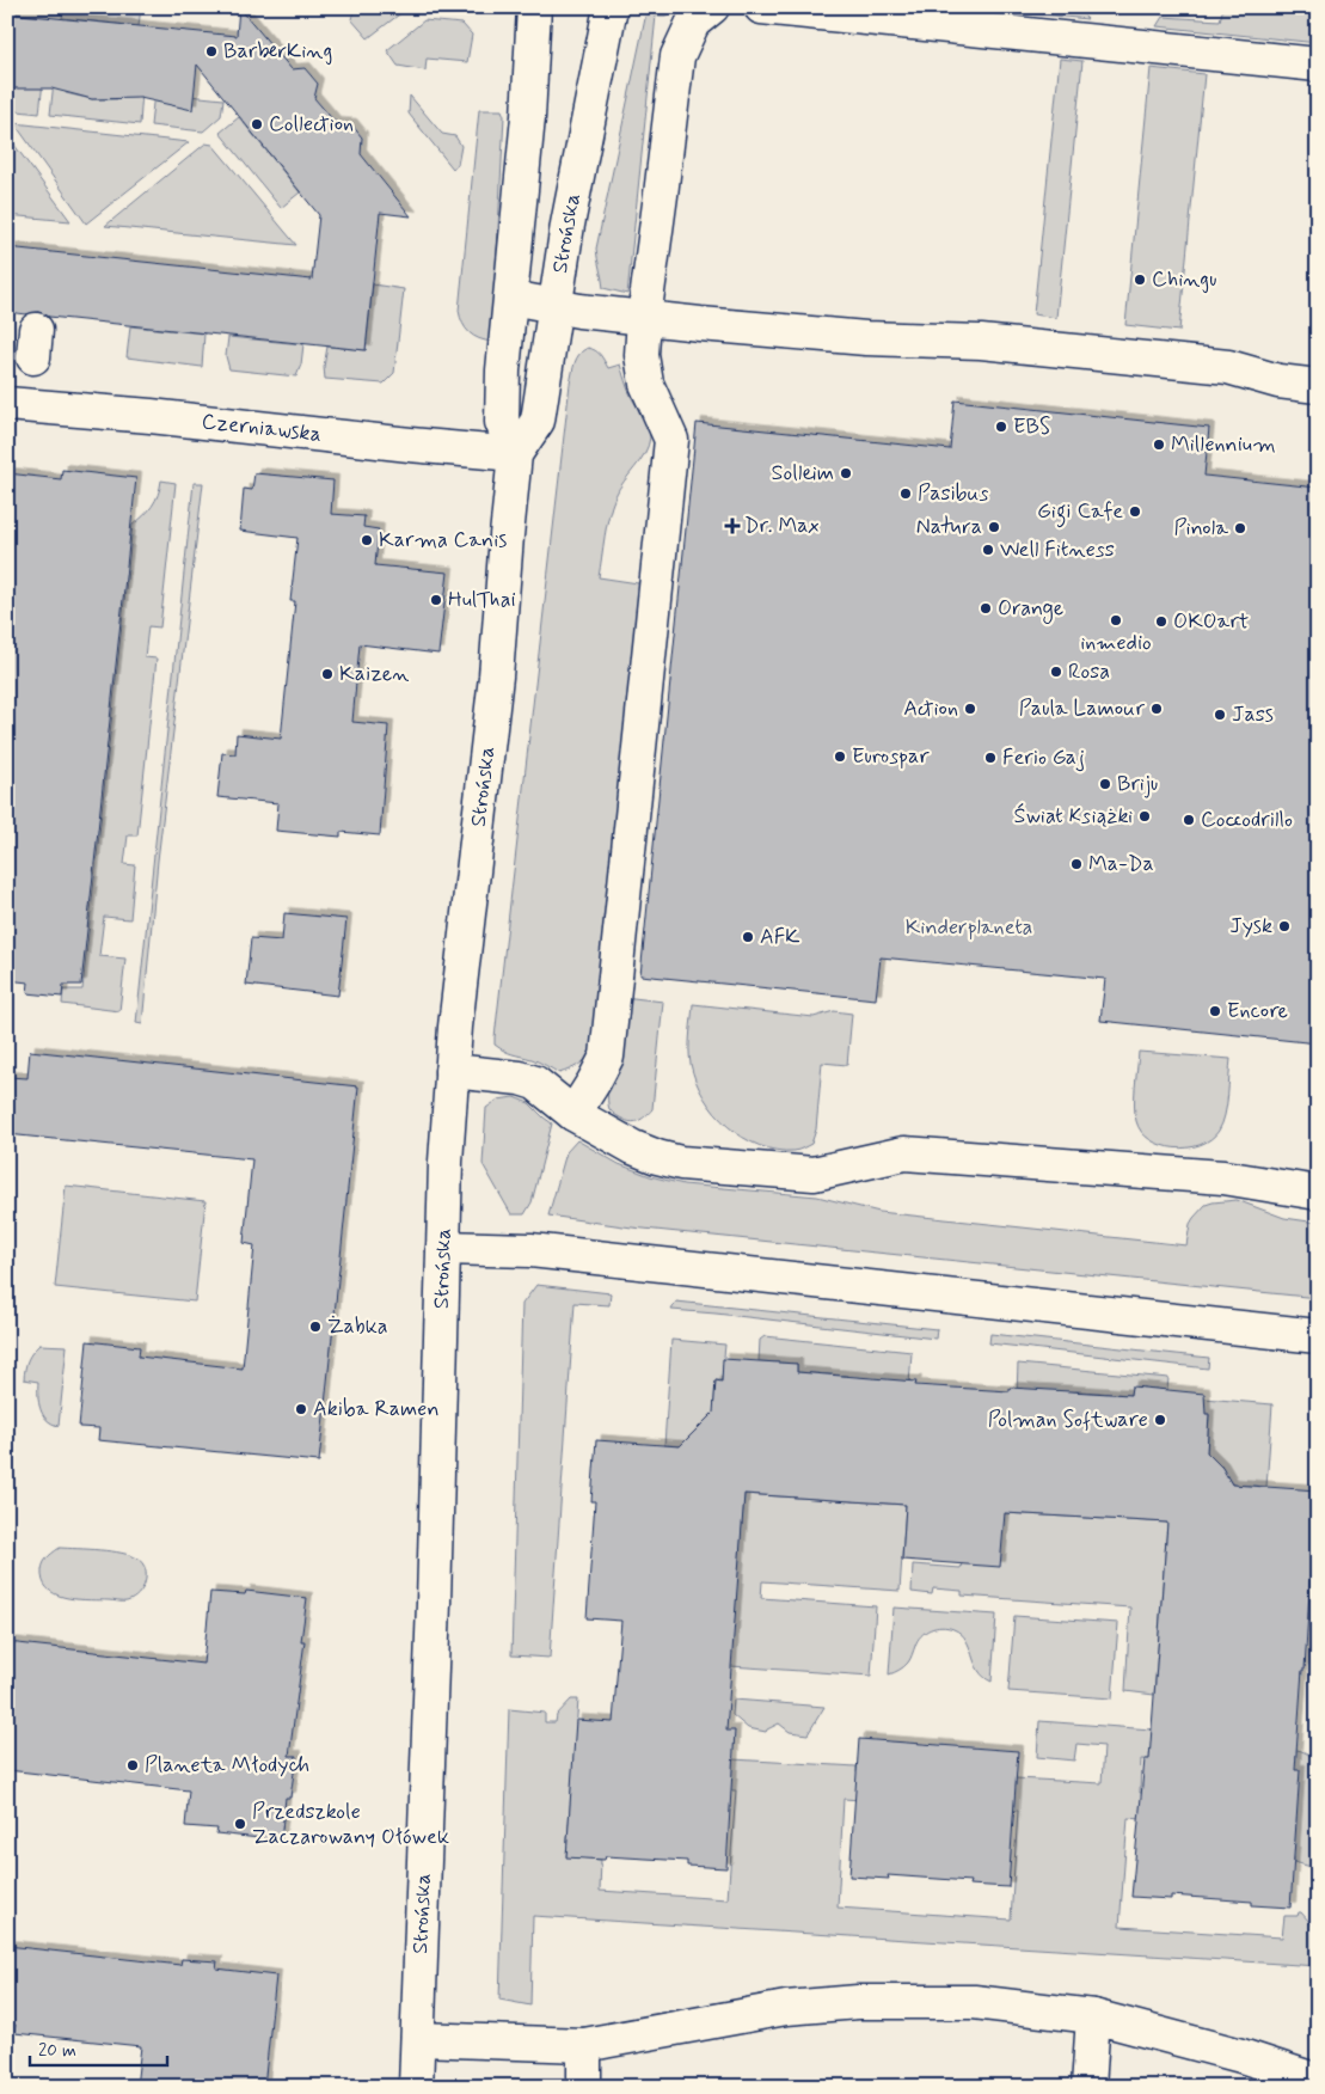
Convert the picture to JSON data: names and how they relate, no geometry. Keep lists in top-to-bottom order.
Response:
{
  "streets": {
    "street": ["Strońska", "Czerniawska"]
  },
  "crossings": [
    ["Strońska", "Czerniawska"]
  ],
  "parks": ["Kinderplaneta"],
  "places": {
    "other": [
      "BarberKing",
      "Collection",
      "Chingu",
      "EBS",
      "Millennium",
      "Solleim",
      "Pasibus",
      "Gigi Cafe",
      "Natura",
      "Pinola",
      "Karma Canis",
      "Well Fitness",
      "HulThai",
      "Orange",
      "inmedio",
      "OKOart",
      "Rosa",
      "Kaizen",
      "Action",
      "Paula Lamour",
      "Jass",
      "Eurospar",
      "Ferio Gaj",
      "Briju",
      "Świat Książki",
      "Coccodrillo",
      "Ma-Da",
      "Jysk",
      "AFK",
      "Encore",
      "Żabka",
      "Akiba Ramen",
      "Polman Software",
      "Planeta Młodych",
      "Przedszkole Zaczarowany Ołówek"
    ],
    "health": ["Dr. Max"]
  },
  "scale_bar": "20 m"
}
